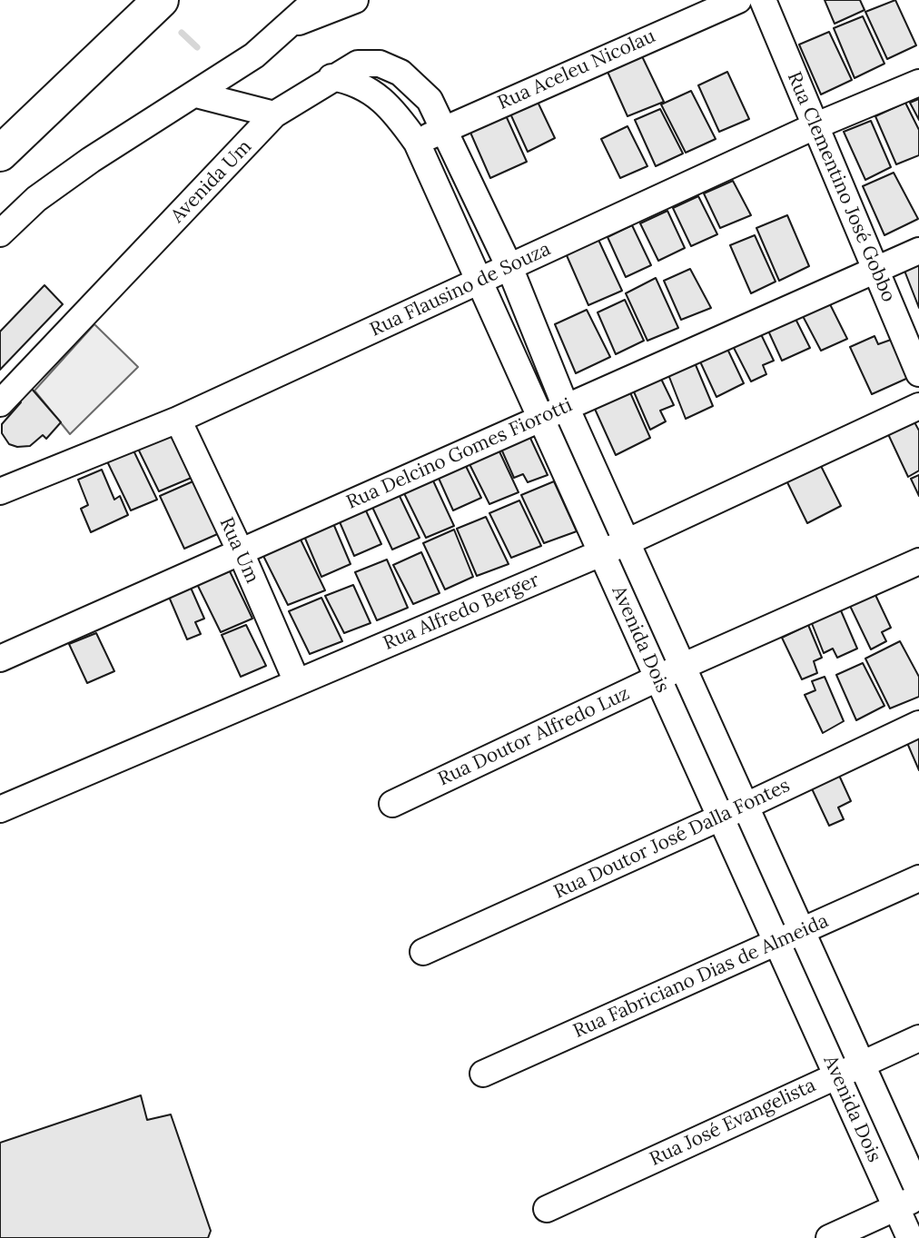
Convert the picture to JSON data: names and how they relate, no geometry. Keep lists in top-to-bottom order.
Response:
{
  "streets": {
    "street": [
      "Rua Aceleu Nicolau",
      "Avenida Um",
      "Rua Clementino José Gobbo",
      "Rua Flausino de Souza",
      "Rua Delcino Gomes Fiorotti",
      "Rua Um",
      "Rua Alfredo Berger",
      "Avenida Dois",
      "Rua Doutor Alfredo Luz",
      "Rua Doutor José Dalla Fontes",
      "Rua Fabriciano Dias de Almeida",
      "Rua José Evangelista"
    ]
  },
  "crossings": [
    ["Rua Aceleu Nicolau", "Avenida Um"],
    ["Rua Aceleu Nicolau", "Avenida Dois"],
    ["Avenida Um", "Avenida Dois"],
    ["Rua Clementino José Gobbo", "Rua Flausino de Souza"],
    ["Rua Clementino José Gobbo", "Rua Delcino Gomes Fiorotti"],
    ["Rua Flausino de Souza", "Rua Um"],
    ["Rua Flausino de Souza", "Avenida Dois"],
    ["Rua Delcino Gomes Fiorotti", "Rua Um"],
    ["Rua Delcino Gomes Fiorotti", "Avenida Dois"],
    ["Rua Um", "Rua Alfredo Berger"],
    ["Rua Alfredo Berger", "Avenida Dois"],
    ["Avenida Dois", "Rua Doutor Alfredo Luz"],
    ["Avenida Dois", "Rua Doutor José Dalla Fontes"],
    ["Avenida Dois", "Rua Fabriciano Dias de Almeida"],
    ["Avenida Dois", "Rua José Evangelista"]
  ]
}
